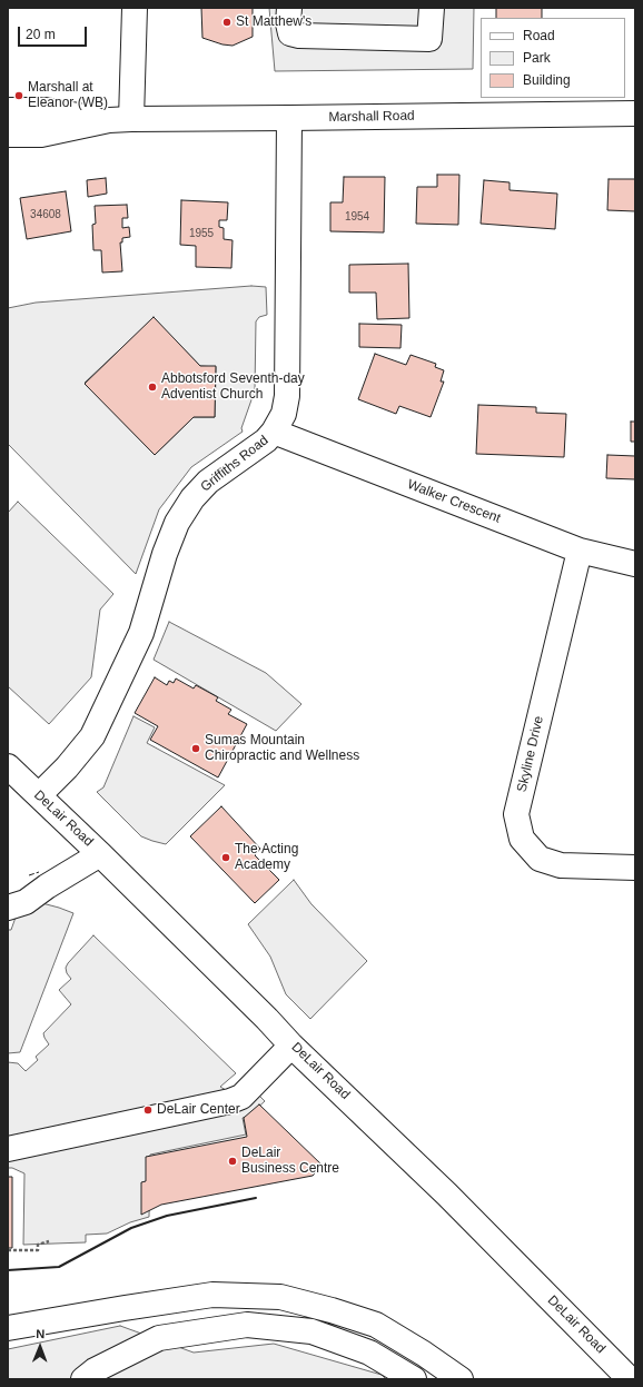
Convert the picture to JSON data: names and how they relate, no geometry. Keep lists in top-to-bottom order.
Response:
{
  "streets": {
    "main road": [
      "Marshall Road",
      "Griffiths Road",
      "Walker Crescent",
      "Skyline Drive",
      "DeLair Road"
    ]
  },
  "crossings": [
    ["Marshall Road", "Griffiths Road"],
    ["Griffiths Road", "Walker Crescent"],
    ["Griffiths Road", "DeLair Road"],
    ["Walker Crescent", "Skyline Drive"]
  ],
  "places": [
    "St Matthew's",
    "Marshall at Eleanor (WB)",
    "Abbotsford Seventh-day Adventist Church",
    "Sumas Mountain Chiropractic and Wellness",
    "The Acting Academy",
    "DeLair Center",
    "DeLair Business Centre"
  ],
  "house_numbers": ["34608", "1954", "1955"],
  "legend": ["Road", "Park", "Building"],
  "scale_bar": "20 m",
  "north": "top"
}
